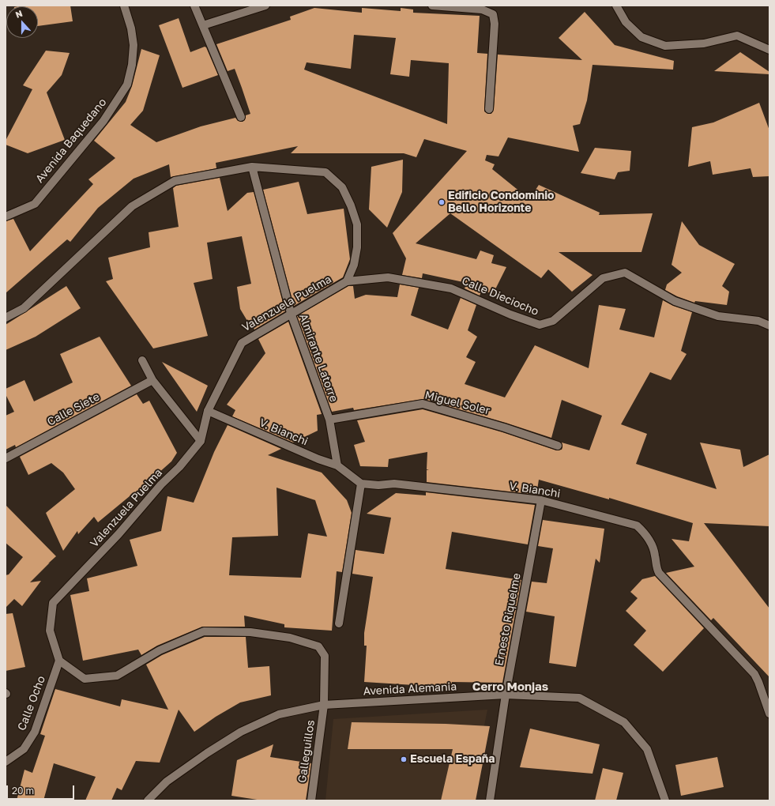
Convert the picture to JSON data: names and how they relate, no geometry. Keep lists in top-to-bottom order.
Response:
{
  "streets": {
    "street": [
      "Avenida Baquedano",
      "Calle Dieciocho",
      "Valenzuela Puelma",
      "Almirante Latorre",
      "Miguel Soler",
      "Calle Siete",
      "V. Bianchi",
      "Ernesto Riquelme",
      "Avenida Alemania",
      "Calle Ocho",
      "Galleguillos"
    ]
  },
  "crossings": [
    ["Calle Dieciocho", "Valenzuela Puelma"],
    ["Valenzuela Puelma", "Almirante Latorre"],
    ["Valenzuela Puelma", "V. Bianchi"],
    ["Valenzuela Puelma", "Calle Ocho"],
    ["Almirante Latorre", "Miguel Soler"],
    ["Almirante Latorre", "V. Bianchi"],
    ["V. Bianchi", "Ernesto Riquelme"],
    ["Ernesto Riquelme", "Avenida Alemania"],
    ["Avenida Alemania", "Galleguillos"]
  ],
  "districts": ["Cerro Monjas"],
  "places": ["Edificio Condominio Bello Horizonte", "Escuela España"],
  "scale_bar": "20 m",
  "north": "top"
}
